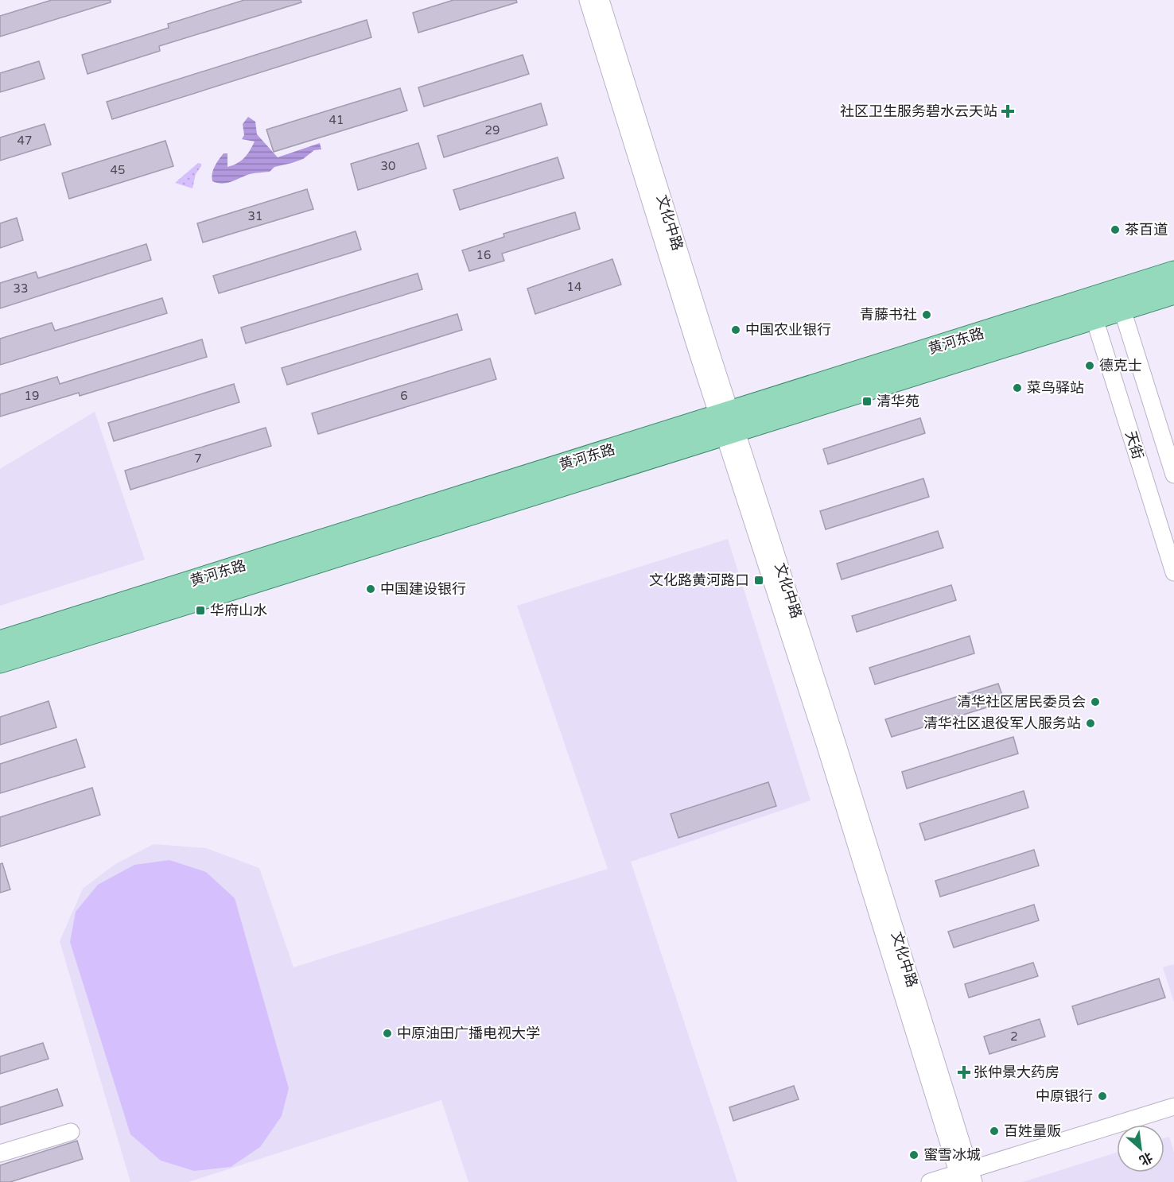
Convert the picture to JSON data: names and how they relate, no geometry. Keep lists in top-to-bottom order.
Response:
{
  "streets": {
    "main road": ["黄河东路"],
    "street": ["文化中路", "天街"]
  },
  "crossings": [
    ["文化中路", "黄河东路"],
    ["黄河东路", "天街"]
  ],
  "places": {
    "health": ["社区卫生服务碧水云天站", "张仲景大药房"],
    "other": [
      "茶百道",
      "青藤书社",
      "中国农业银行",
      "德克士",
      "菜鸟驿站",
      "中国建设银行",
      "清华社区居民委员会",
      "清华社区退役军人服务站",
      "中原油田广播电视大学",
      "中原银行",
      "百姓量贩",
      "蜜雪冰城"
    ],
    "transit": ["清华苑", "文化路黄河路口", "华府山水"]
  },
  "house_numbers": [
    "41",
    "29",
    "47",
    "30",
    "45",
    "31",
    "16",
    "14",
    "33",
    "19",
    "6",
    "7",
    "2"
  ],
  "north": "bottom right"
}
